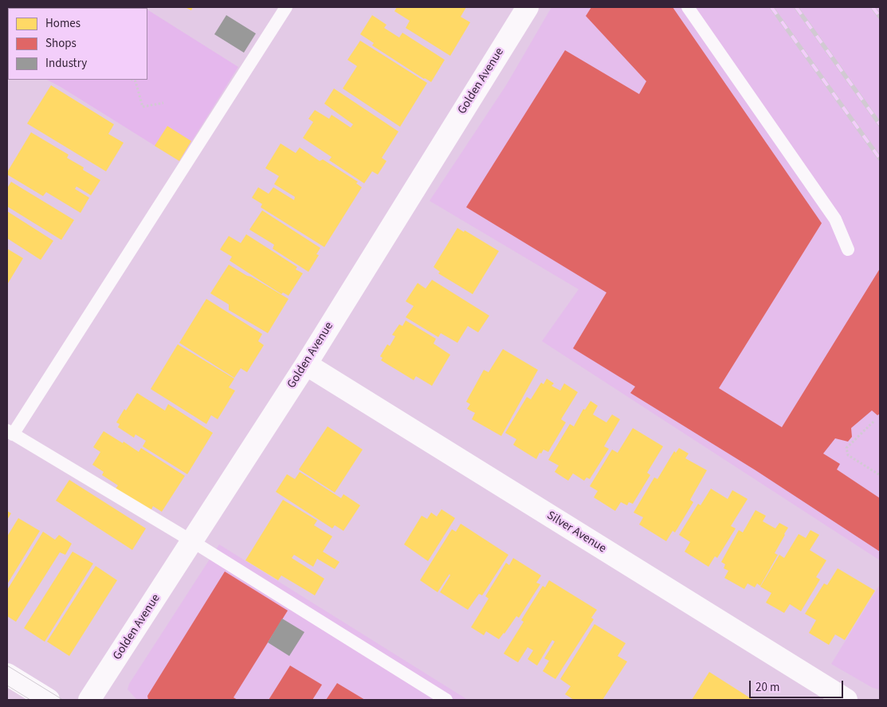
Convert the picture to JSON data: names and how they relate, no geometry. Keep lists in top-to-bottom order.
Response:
{
  "streets": {
    "street": ["Golden Avenue", "Silver Avenue"]
  },
  "crossings": [
    ["Golden Avenue", "Silver Avenue"]
  ],
  "legend": ["Homes", "Shops", "Industry"],
  "scale_bar": "20 m"
}
